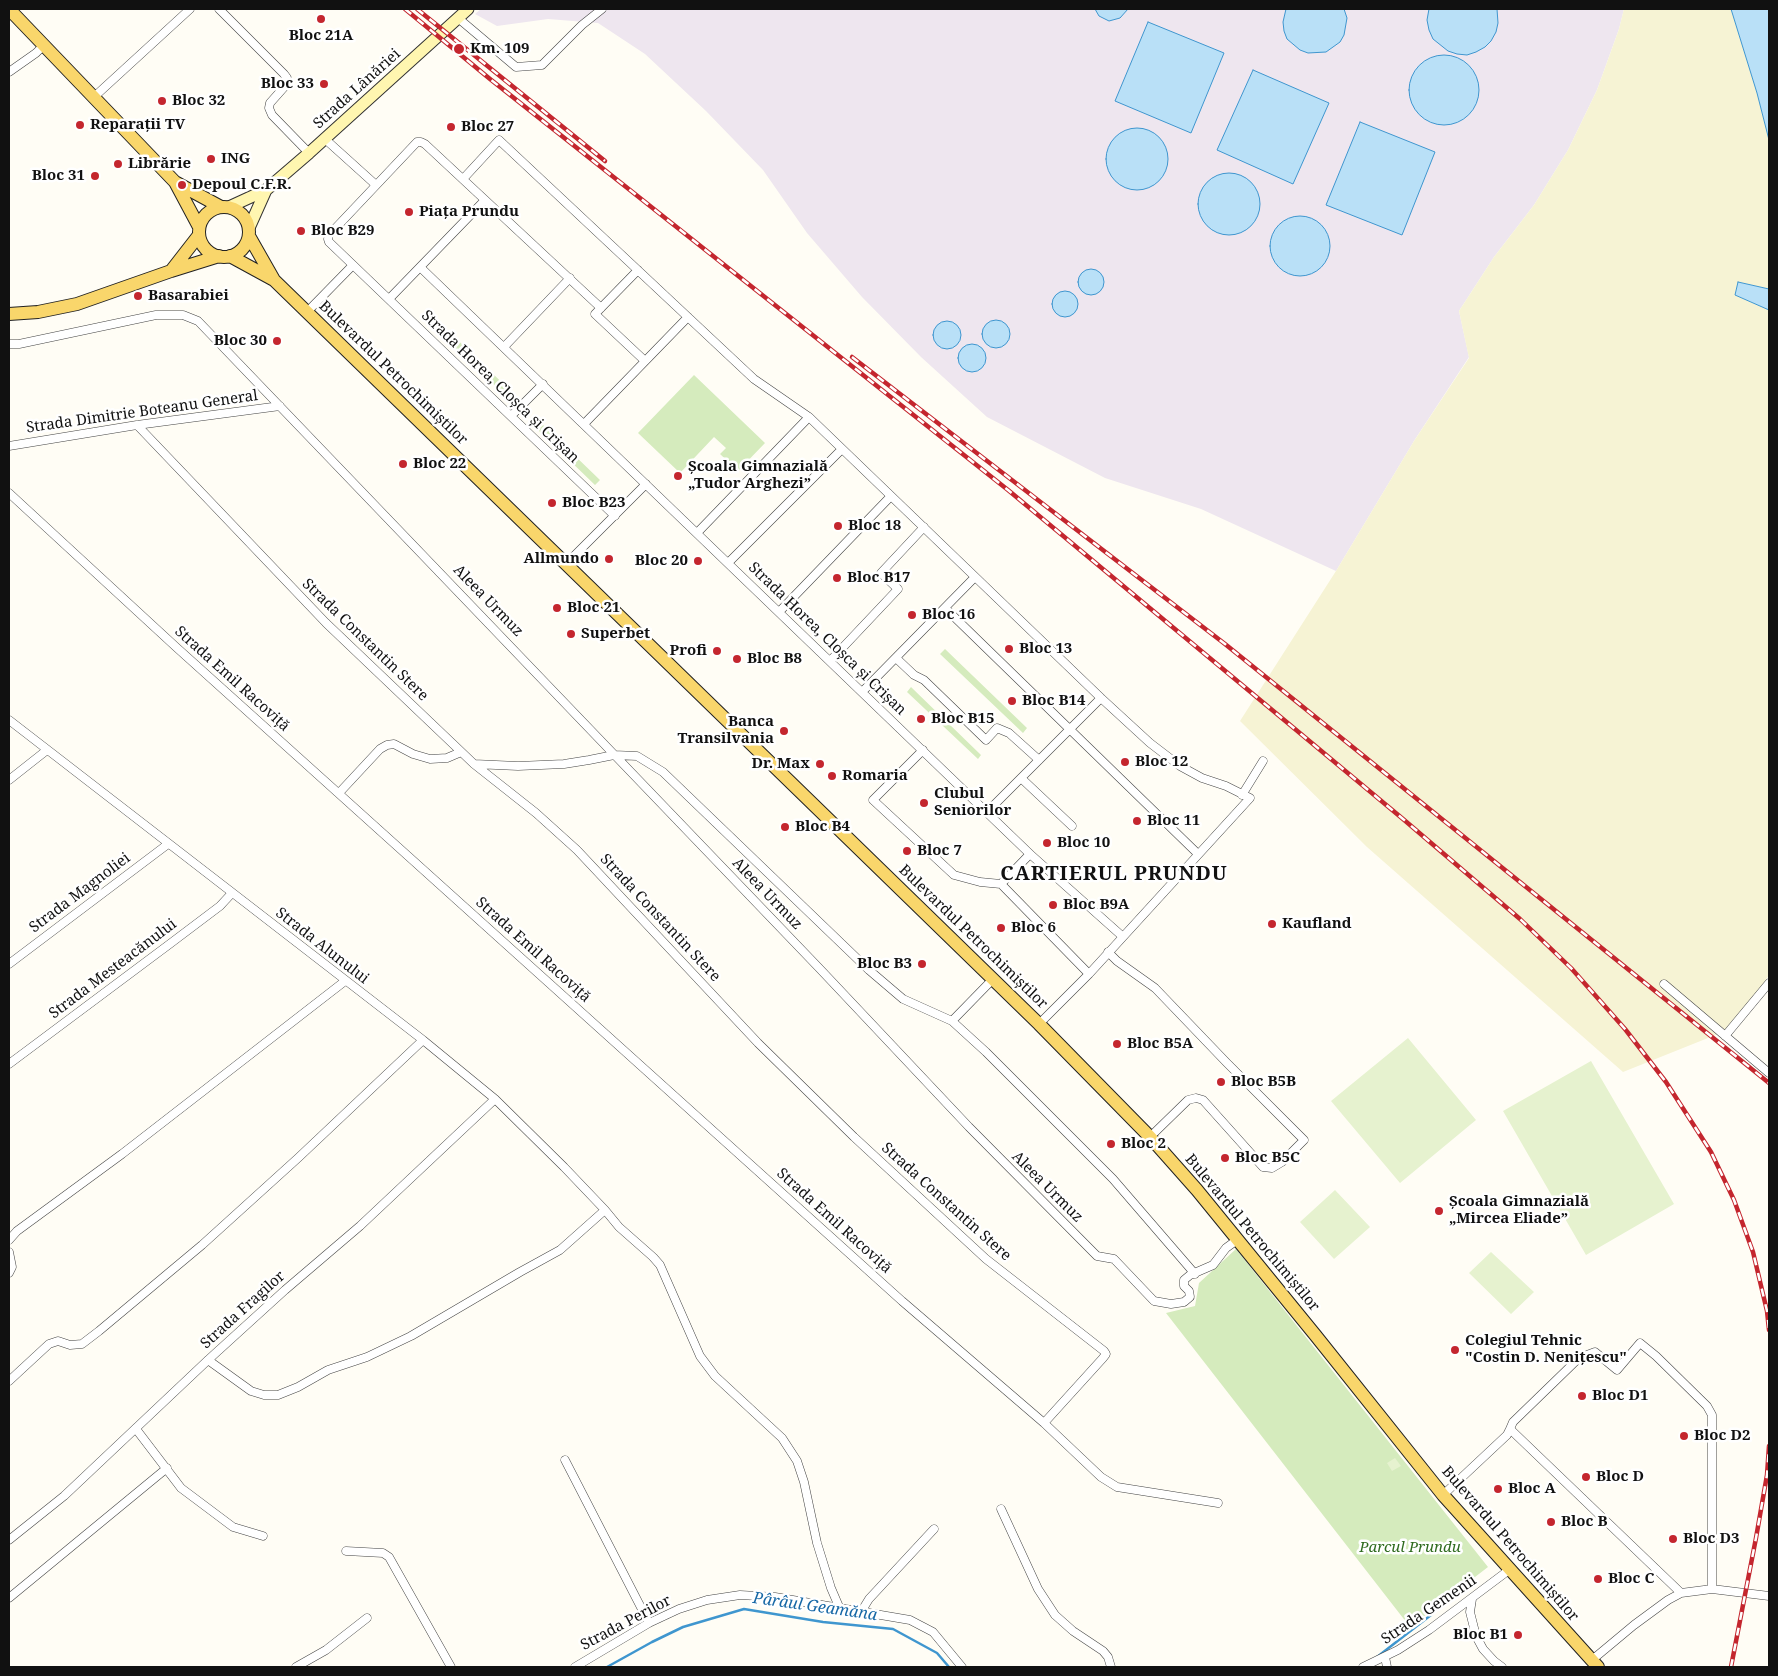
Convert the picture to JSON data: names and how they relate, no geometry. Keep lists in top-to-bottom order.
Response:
{
  "streets": {
    "main road": ["Bulevardul Petrochimiștilor"],
    "street": [
      "Strada Lânăriei",
      "Strada Horea, Cloșca și Crișan",
      "Strada Dimitrie Boteanu General",
      "Aleea Urmuz",
      "Strada Constantin Stere",
      "Strada Emil Racoviță",
      "Strada Magnoliei",
      "Strada Alunului",
      "Strada Mesteacănului",
      "Strada Fragilor",
      "Strada Gemenii",
      "Strada Perilor"
    ]
  },
  "crossings": [
    ["Bulevardul Petrochimiștilor", "Aleea Urmuz"],
    ["Bulevardul Petrochimiștilor", "Strada Gemenii"],
    ["Strada Dimitrie Boteanu General", "Aleea Urmuz"],
    ["Strada Dimitrie Boteanu General", "Strada Constantin Stere"],
    ["Strada Constantin Stere", "Strada Emil Racoviță"],
    ["Strada Magnoliei", "Strada Alunului"],
    ["Strada Alunului", "Strada Mesteacănului"],
    ["Strada Alunului", "Strada Fragilor"],
    ["Strada Alunului", "Strada Perilor"]
  ],
  "districts": ["CARTIERUL PRUNDU"],
  "water": ["Pârâul Geamăna"],
  "parks": ["Parcul Prundu"],
  "places": [
    "Bloc 21A",
    "Km. 109",
    "Bloc 33",
    "Bloc 32",
    "Reparații TV",
    "Bloc 27",
    "ING",
    "Librărie",
    "Bloc 31",
    "Depoul C.F.R.",
    "Piața Prundu",
    "Bloc B29",
    "Basarabiei",
    "Bloc 30",
    "Bloc 22",
    "Școala Gimnazială „Tudor Arghezi”",
    "Bloc B23",
    "Bloc 18",
    "Allmundo",
    "Bloc 20",
    "Bloc B17",
    "Bloc 21",
    "Bloc 16",
    "Superbet",
    "Bloc 13",
    "Profi",
    "Bloc B8",
    "Bloc B14",
    "Bloc B15",
    "Banca Transilvania",
    "Bloc 12",
    "Dr. Max",
    "Romaria",
    "Clubul Seniorilor",
    "Bloc 11",
    "Bloc B4",
    "Bloc 10",
    "Bloc 7",
    "Bloc B9A",
    "Kaufland",
    "Bloc 6",
    "Bloc B3",
    "Bloc B5A",
    "Bloc B5B",
    "Bloc 2",
    "Bloc B5C",
    "Școala Gimnazială „Mircea Eliade”",
    "Colegiul Tehnic \"Costin D. Nenițescu\"",
    "Bloc D1",
    "Bloc D2",
    "Bloc D",
    "Bloc A",
    "Bloc B",
    "Bloc D3",
    "Bloc C",
    "Bloc B1"
  ]
}
